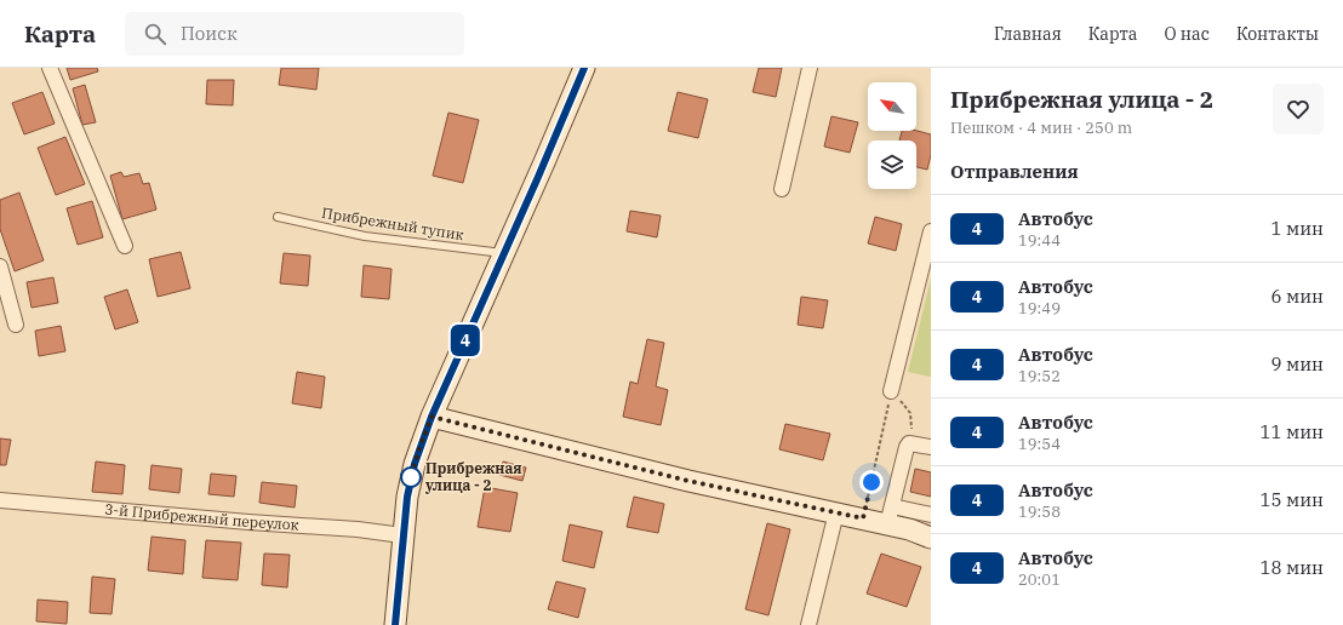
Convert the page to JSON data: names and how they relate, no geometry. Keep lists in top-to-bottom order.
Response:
{
  "streets": {
    "street": ["3-й Прибрежный переулок"],
    "lane": ["Прибрежный тупик"]
  },
  "places": ["Прибрежная улица - 2"],
  "lines": ["bus line 4"],
  "north": "top left",
  "page": {
    "header": "Карта",
    "search": "Поиск",
    "nav": [
      "Главная",
      "Карта",
      "О нас",
      "Контакты"
    ],
    "on_map": "4",
    "heading": [
      ["Прибрежная улица - 2", "Пешком · 4 мин · 250 m"],
      "Отправления"
    ],
    "list": [
      {
        "mark": "4",
        "name": "Автобус",
        "note": "19:44",
        "value": "1 мин"
      },
      {
        "mark": "4",
        "name": "Автобус",
        "note": "19:49",
        "value": "6 мин"
      },
      {
        "mark": "4",
        "name": "Автобус",
        "note": "19:52",
        "value": "9 мин"
      },
      {
        "mark": "4",
        "name": "Автобус",
        "note": "19:54",
        "value": "11 мин"
      },
      {
        "mark": "4",
        "name": "Автобус",
        "note": "19:58",
        "value": "15 мин"
      },
      {
        "mark": "4",
        "name": "Автобус",
        "note": "20:01",
        "value": "18 мин"
      }
    ]
  }
}
